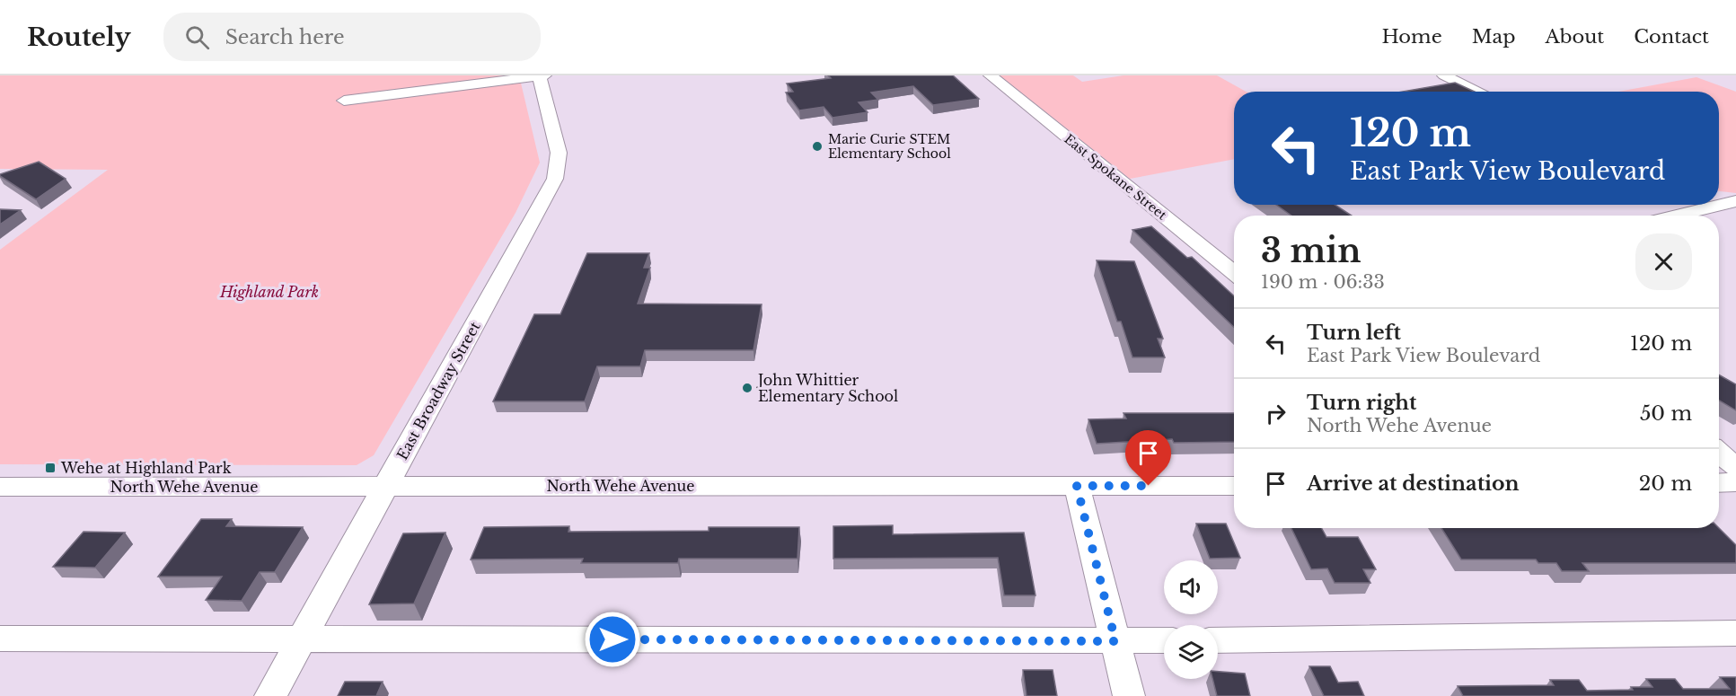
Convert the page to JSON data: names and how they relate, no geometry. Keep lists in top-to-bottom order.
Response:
{
  "streets": {
    "street": ["East Spokane Street", "East Broadway Street", "North Wehe Avenue"]
  },
  "crossings": [
    ["East Broadway Street", "North Wehe Avenue"]
  ],
  "parks": ["Highland Park"],
  "places": {
    "other": ["Marie Curie STEM Elementary School", "John Whittier Elementary School"],
    "transit": ["Wehe at Highland Park"]
  },
  "page": {
    "header": "Routely",
    "search": "Search here",
    "nav": [
      "Home",
      "Map",
      "About",
      "Contact"
    ],
    "turn": ["120 m", "East Park View Boulevard"],
    "heading": ["3 min", "190 m · 06:33"],
    "list": [
      {
        "name": "Turn left",
        "note": "East Park View Boulevard",
        "value": "120 m"
      },
      {
        "name": "Turn right",
        "note": "North Wehe Avenue",
        "value": "50 m"
      },
      {
        "name": "Arrive at destination",
        "value": "20 m"
      }
    ]
  }
}
